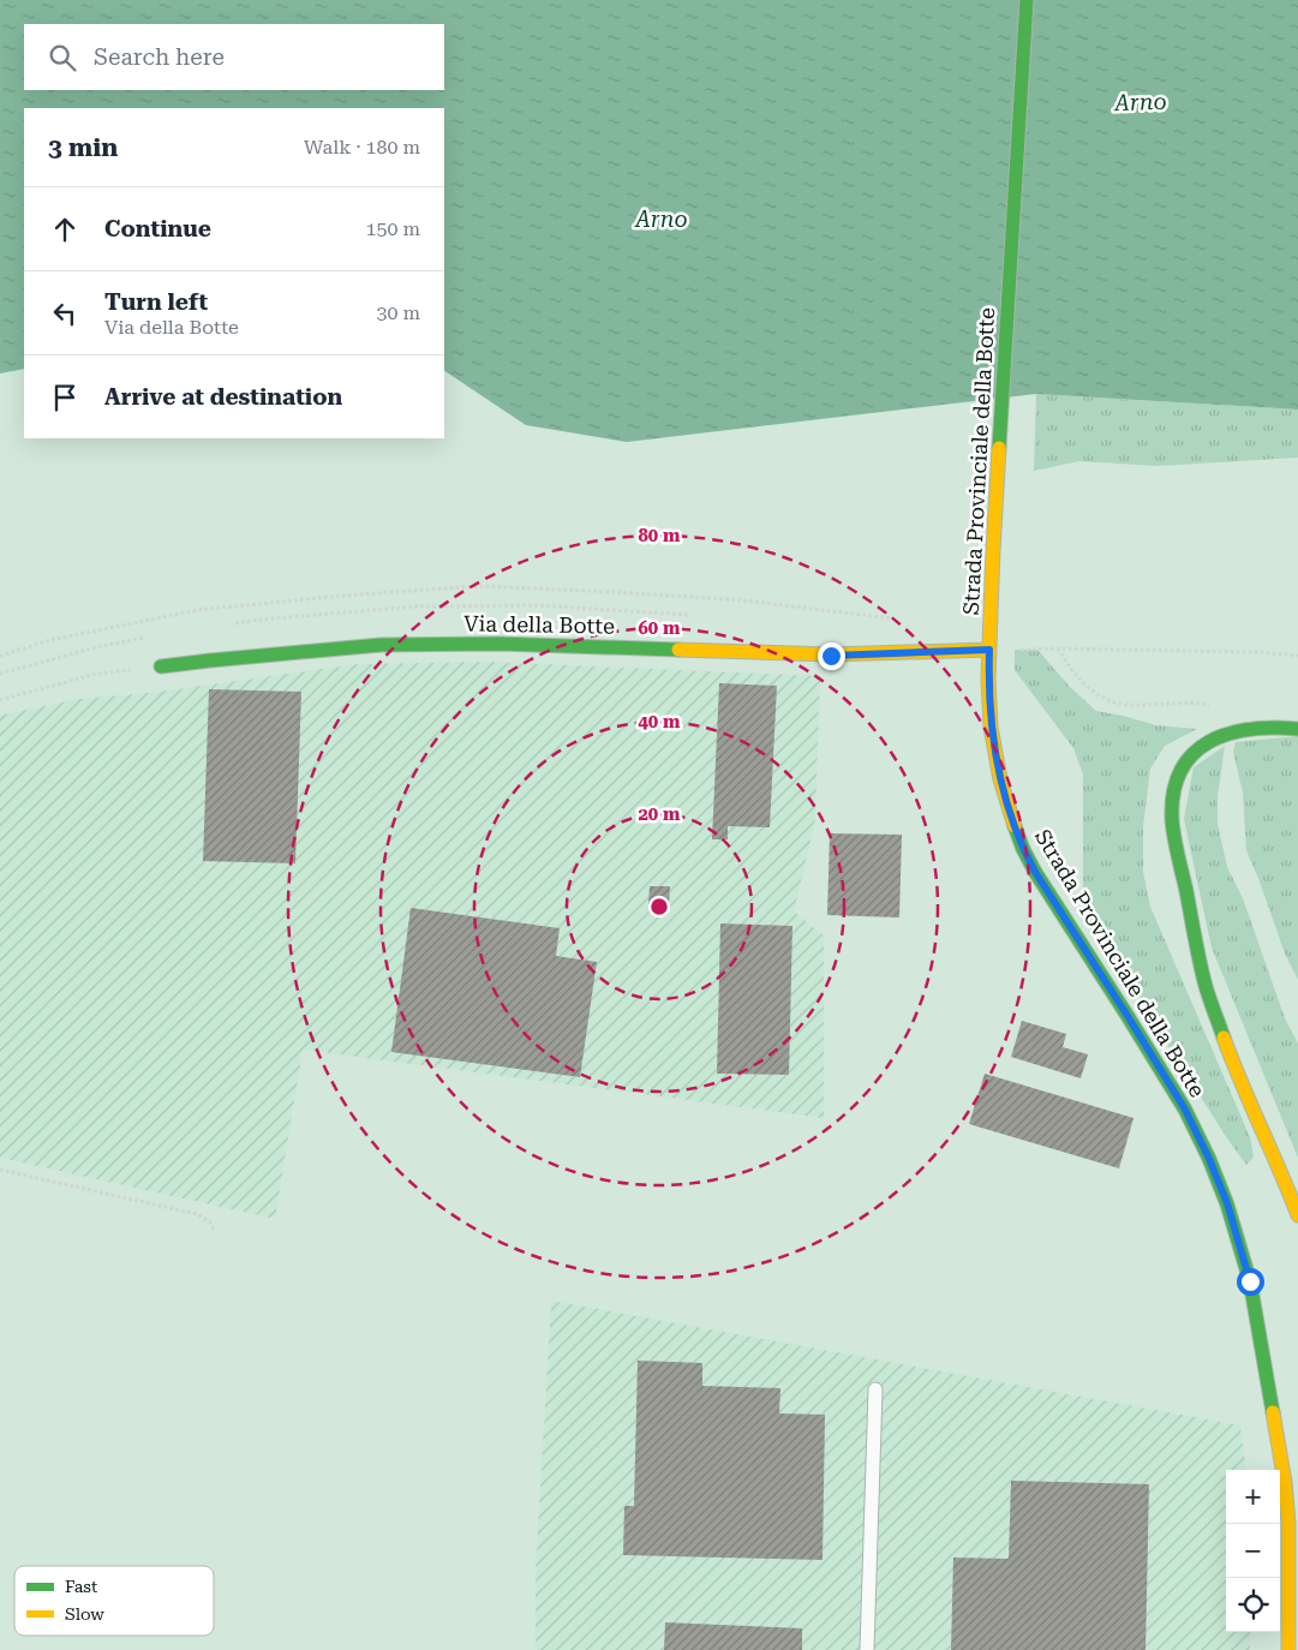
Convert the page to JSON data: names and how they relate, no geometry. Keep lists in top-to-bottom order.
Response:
{
  "streets": {
    "main road": ["Strada Provinciale della Botte", "Via della Botte"]
  },
  "crossings": [
    ["Strada Provinciale della Botte", "Via della Botte"]
  ],
  "water": ["Arno"],
  "legend": ["Fast", "Slow"],
  "page": {
    "search": "Search here",
    "heading": ["3 min", "Walk · 180 m"],
    "list": [
      ["Continue", "150 m"],
      ["Turn left", "Via della Botte", "30 m"],
      "Arrive at destination"
    ],
    "map_buttons": ["+", "−"]
  },
  "rings": [
    "80 m",
    "60 m",
    "40 m",
    "20 m"
  ]
}
